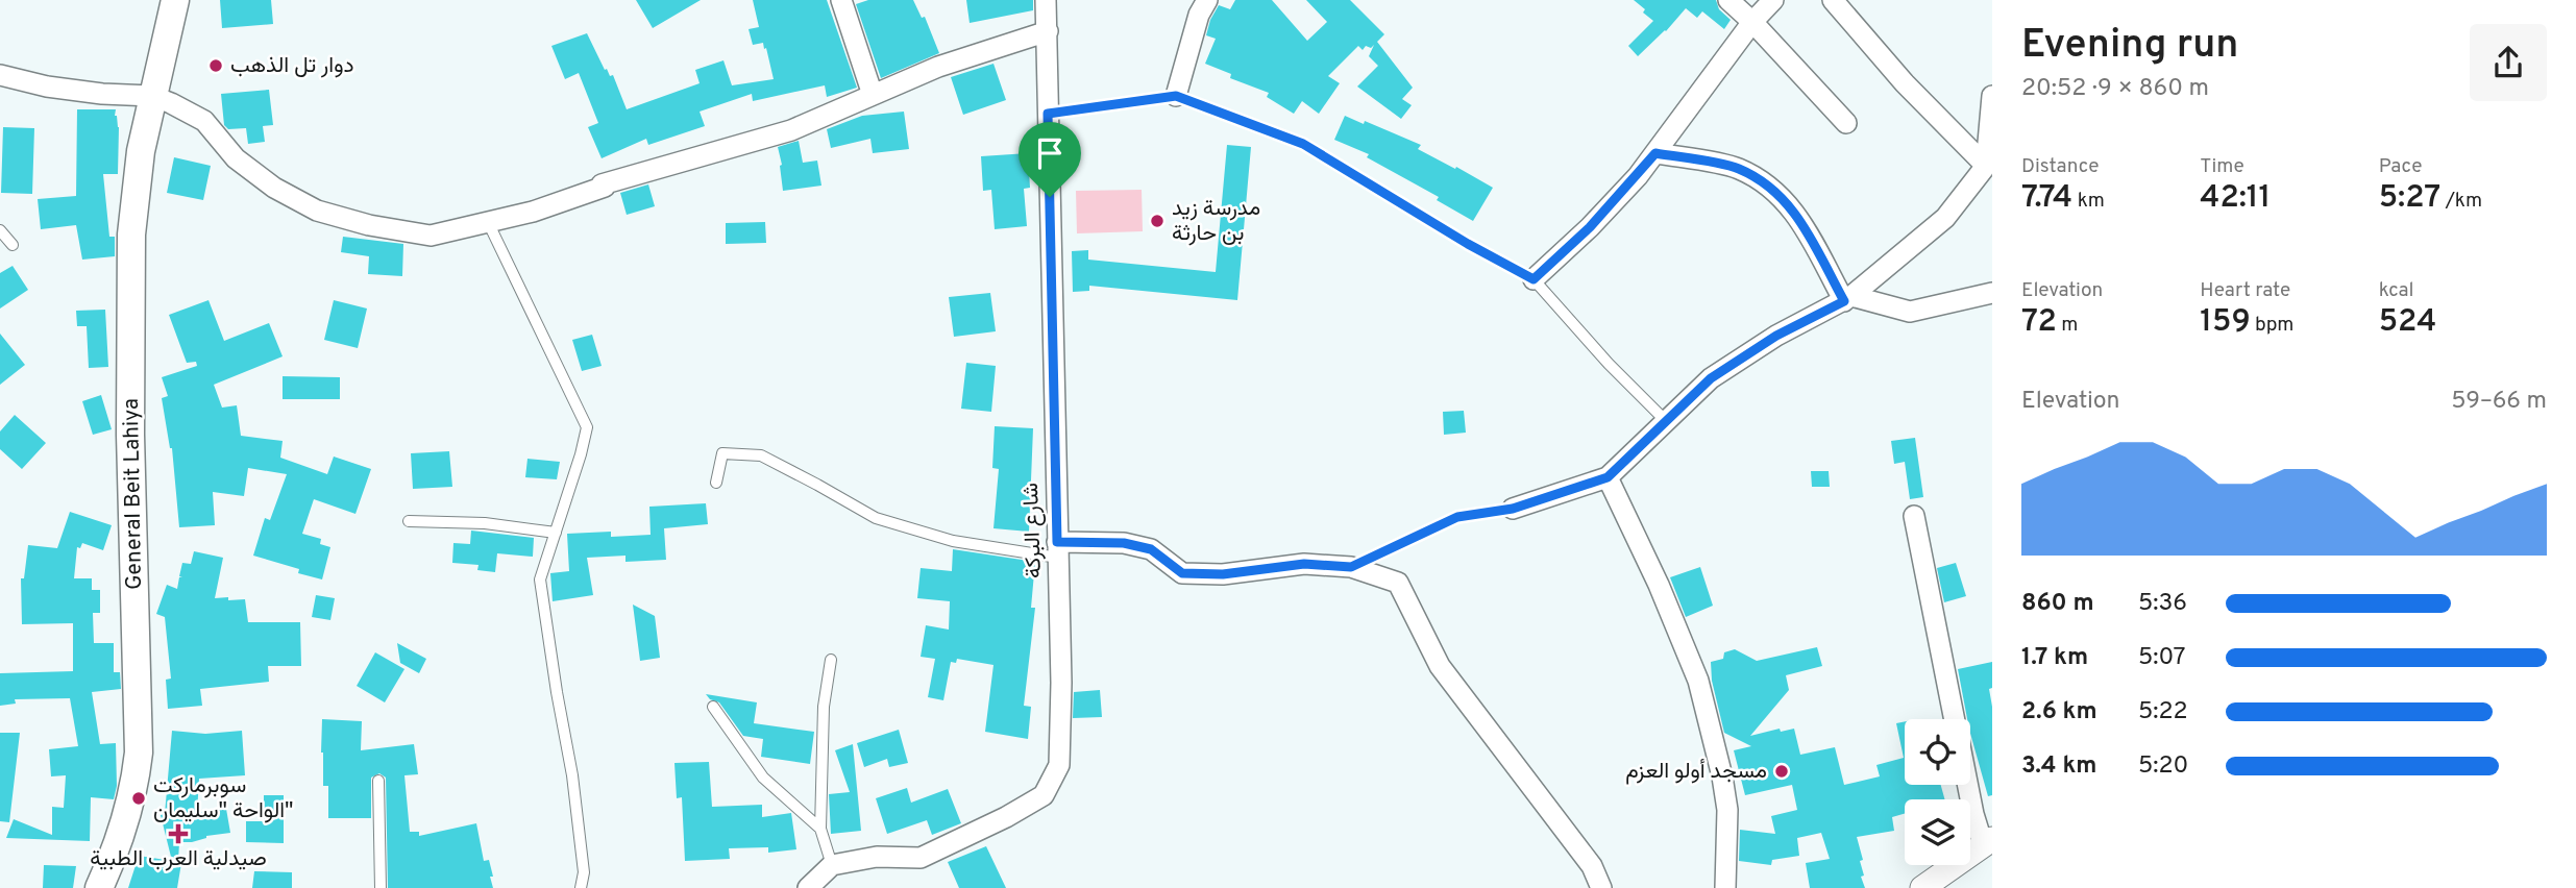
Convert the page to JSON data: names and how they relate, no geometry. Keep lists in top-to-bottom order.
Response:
{
  "streets": {
    "main road": ["General Beit Lahiya"],
    "street": ["شارع البركة"]
  },
  "places": {
    "other": [
      "دوار تل الذهب",
      "مدرسة زيد بن حارثة",
      "مسجد أولو العزم",
      "سوبرماركت الواحة \"سليمان\""
    ],
    "health": ["صيدلية العرب الطبية"]
  },
  "page": {
    "heading": ["Evening run", "20:52 · 9 × 860 m"],
    "stats": [
      ["Distance", "7.74 km"],
      ["Time", "42:11"],
      ["Pace", "5:27 /km"],
      ["Elevation", "72 m"],
      ["Heart rate", "159 bpm"],
      ["kcal", "524"]
    ],
    "chart": ["Elevation", "59–66 m"],
    "list": [
      {
        "name": "860 m",
        "note": "5:36"
      },
      {
        "name": "1.7 km",
        "note": "5:07"
      },
      {
        "name": "2.6 km",
        "note": "5:22"
      },
      {
        "name": "3.4 km",
        "note": "5:20"
      }
    ]
  }
}
